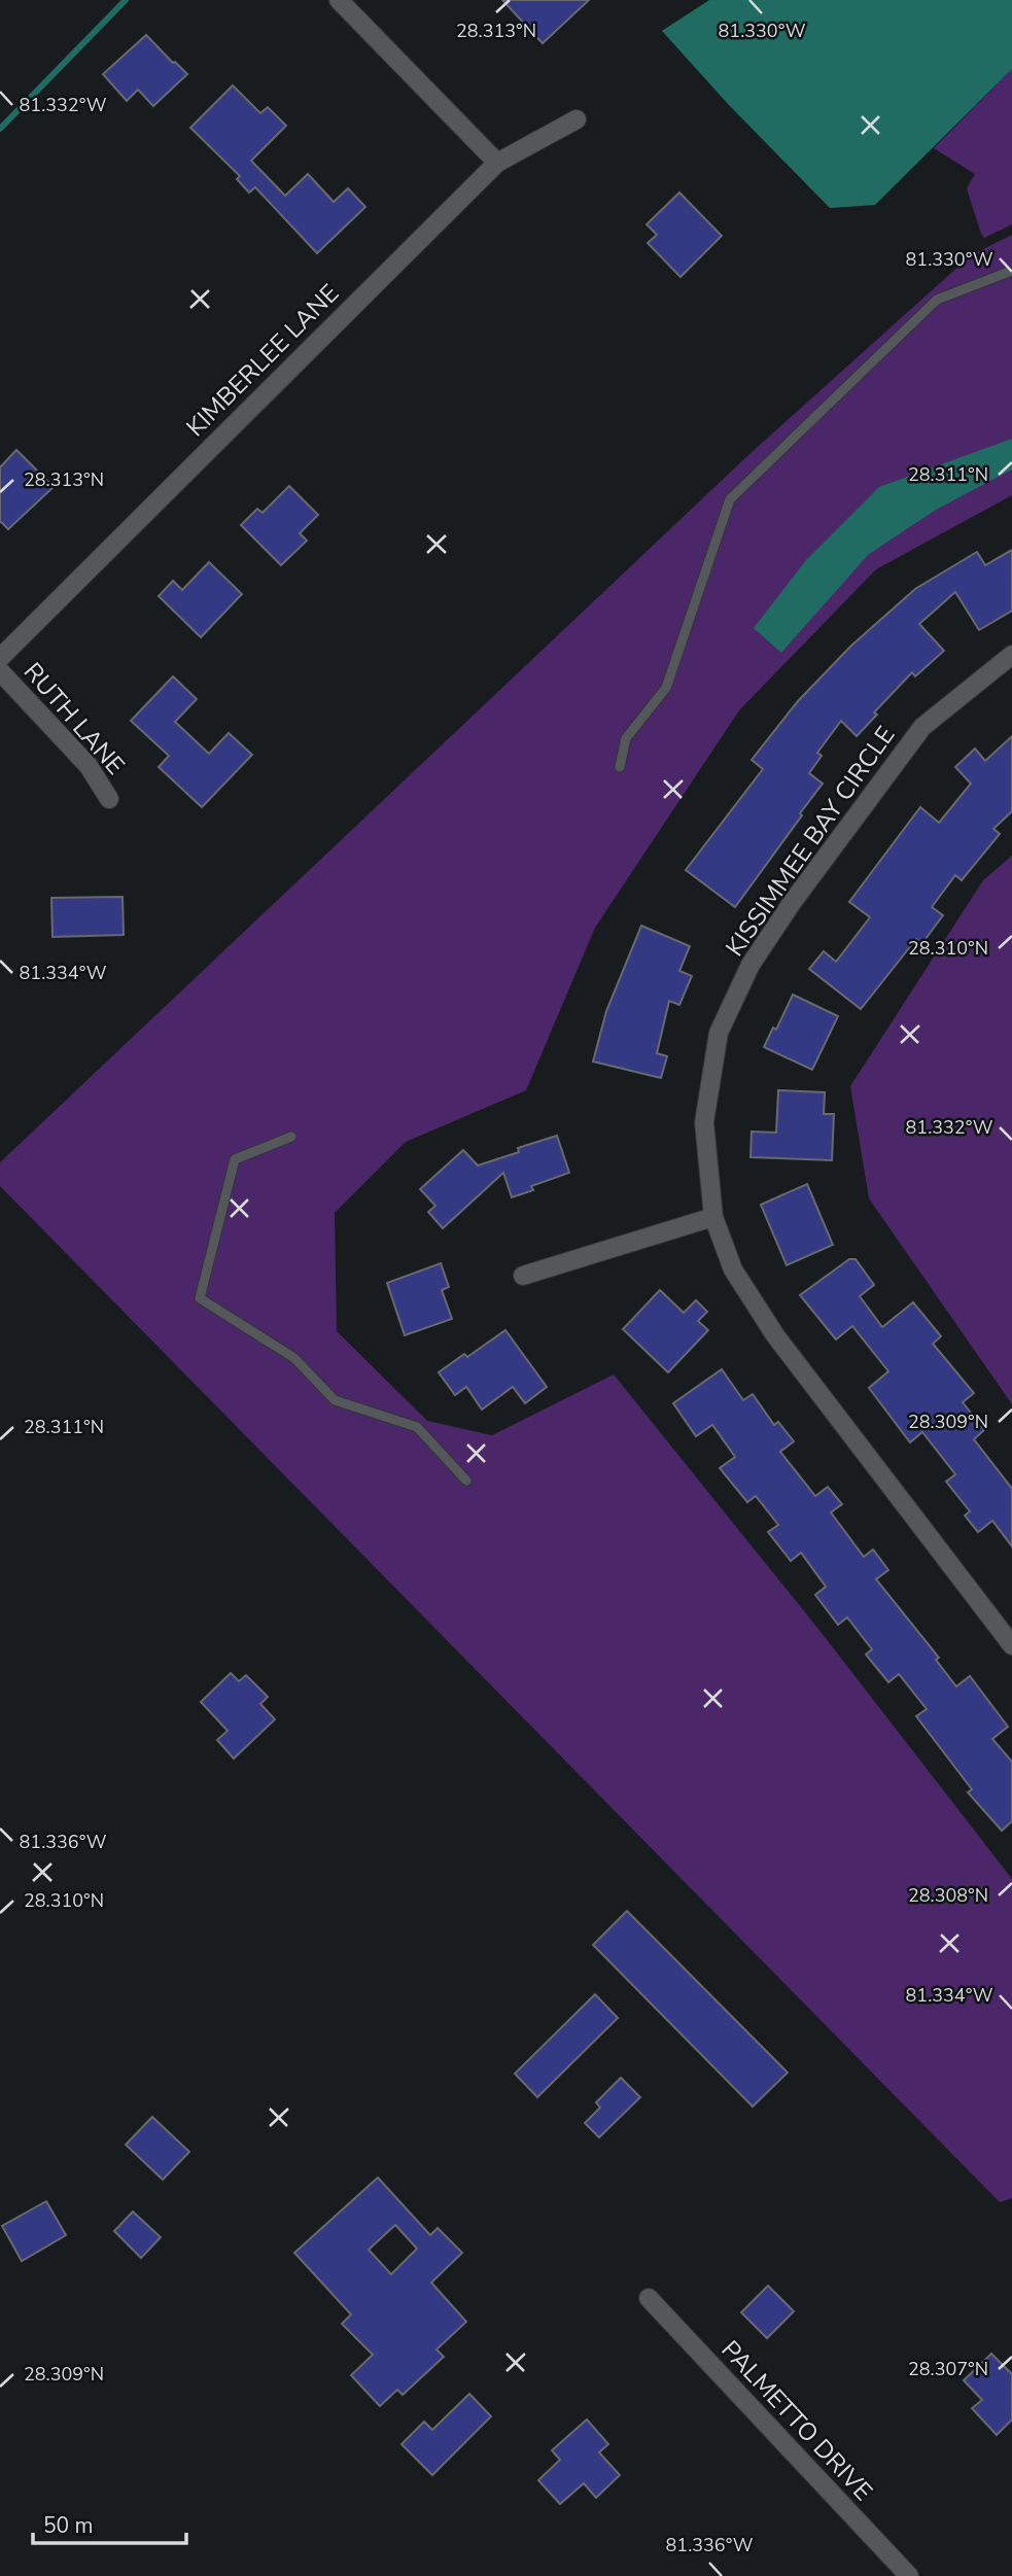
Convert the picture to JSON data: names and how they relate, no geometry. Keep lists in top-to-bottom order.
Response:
{
  "streets": {
    "street": [
      "KIMBERLEE LANE",
      "RUTH LANE",
      "KISSIMMEE BAY CIRCLE",
      "PALMETTO DRIVE"
    ]
  },
  "scale_bar": "50 m",
  "coordinates": [
    "28.313°N",
    "81.330°W",
    "81.332°W",
    "28.311°N",
    "28.310°N",
    "81.334°W",
    "28.309°N",
    "81.336°W",
    "28.308°N",
    "28.307°N"
  ]
}
